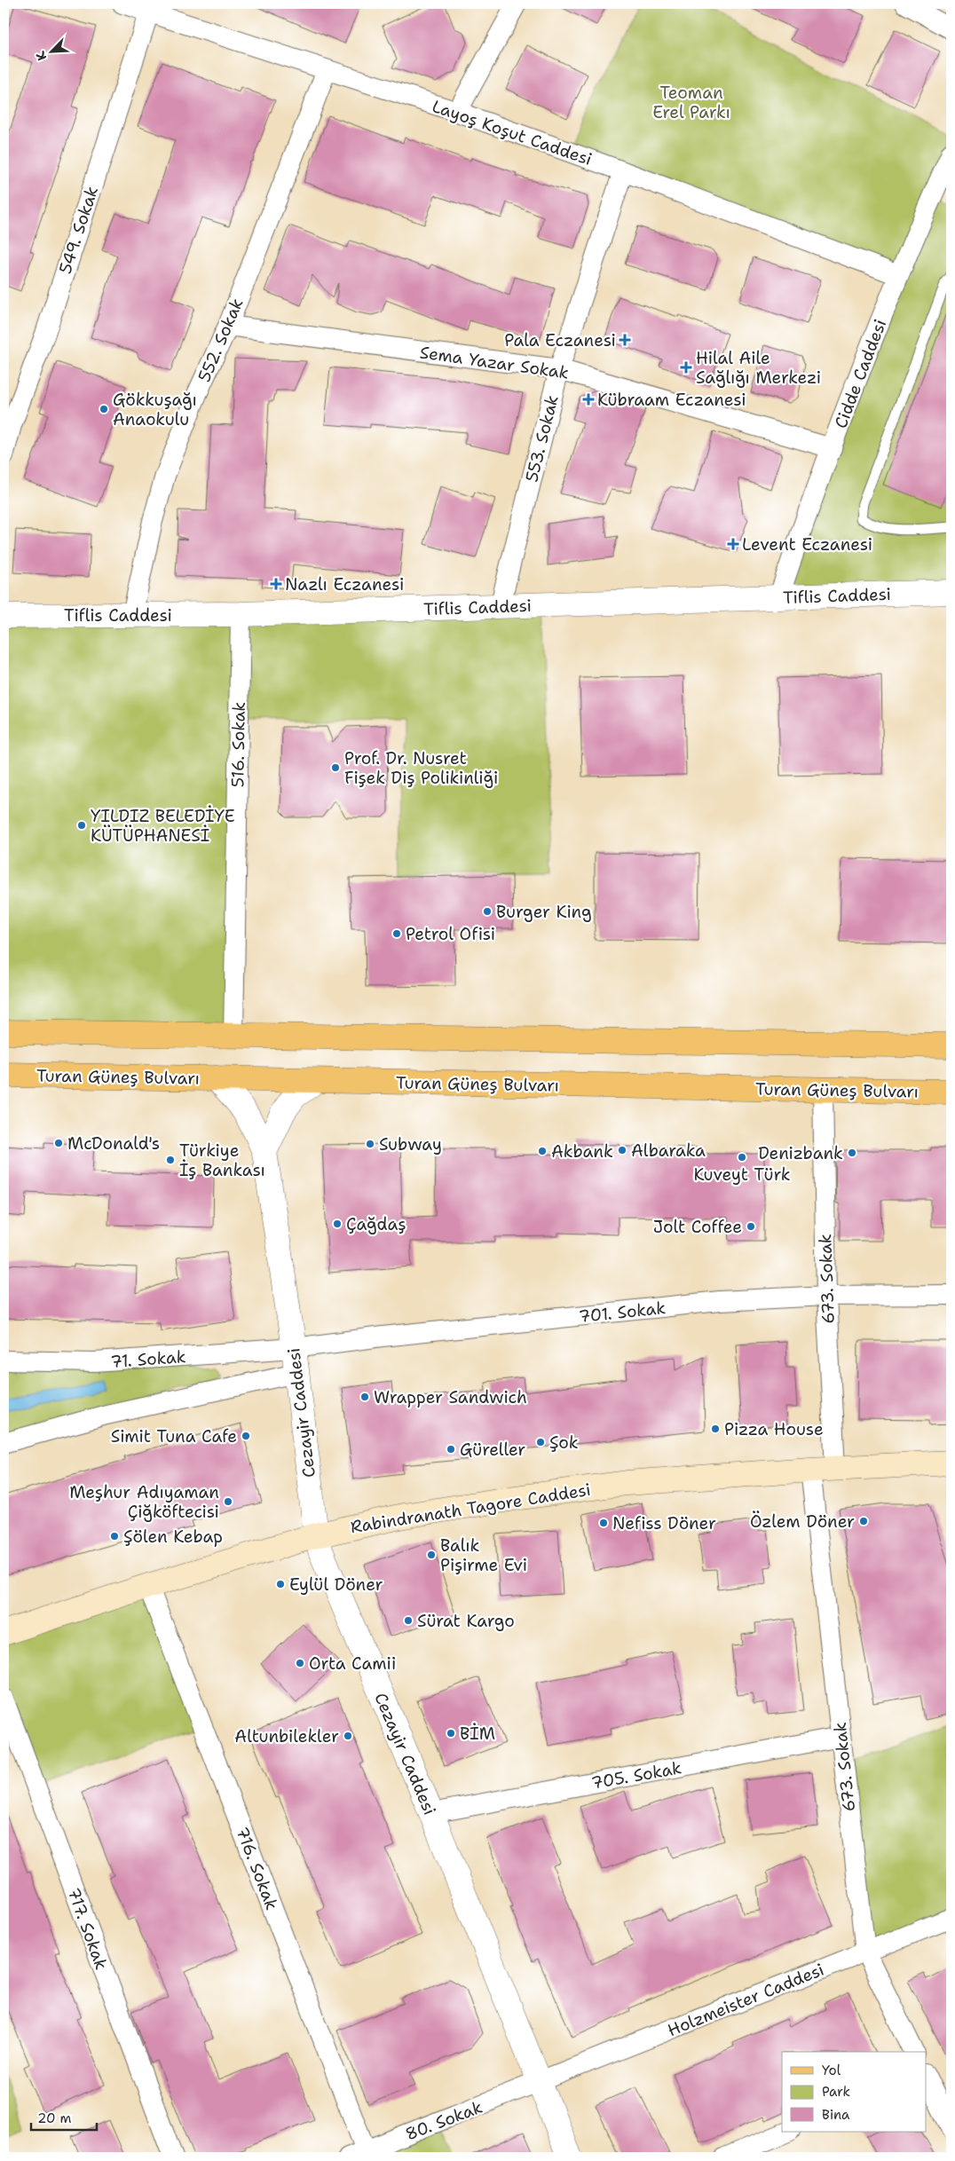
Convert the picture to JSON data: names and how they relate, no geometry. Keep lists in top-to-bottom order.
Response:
{
  "streets": {
    "main road": ["Turan Güneş Bulvarı", "Rabindranath Tagore Caddesi"],
    "street": [
      "Layoş Koşut Caddesi",
      "549. Sokak",
      "552. Sokak",
      "Sema Yazar Sokak",
      "Cidde Caddesi",
      "553. Sokak",
      "Tiflis Caddesi",
      "516. Sokak",
      "673. Sokak",
      "701. Sokak",
      "71. Sokak",
      "Cezayir Caddesi",
      "705. Sokak",
      "716. Sokak",
      "717. Sokak",
      "Holzmeister Caddesi",
      "80. Sokak"
    ]
  },
  "crossings": [
    ["Layoş Koşut Caddesi", "549. Sokak"],
    ["Layoş Koşut Caddesi", "552. Sokak"],
    ["Layoş Koşut Caddesi", "Cidde Caddesi"],
    ["Layoş Koşut Caddesi", "553. Sokak"],
    ["552. Sokak", "Sema Yazar Sokak"],
    ["552. Sokak", "Tiflis Caddesi"],
    ["Sema Yazar Sokak", "Cidde Caddesi"],
    ["Sema Yazar Sokak", "553. Sokak"],
    ["Cidde Caddesi", "Tiflis Caddesi"],
    ["553. Sokak", "Tiflis Caddesi"],
    ["Tiflis Caddesi", "516. Sokak"],
    ["Turan Güneş Bulvarı", "673. Sokak"],
    ["Turan Güneş Bulvarı", "Cezayir Caddesi"],
    ["673. Sokak", "701. Sokak"],
    ["673. Sokak", "Rabindranath Tagore Caddesi"],
    ["673. Sokak", "705. Sokak"],
    ["673. Sokak", "Holzmeister Caddesi"],
    ["701. Sokak", "71. Sokak"],
    ["701. Sokak", "Cezayir Caddesi"],
    ["71. Sokak", "Cezayir Caddesi"],
    ["Cezayir Caddesi", "Rabindranath Tagore Caddesi"],
    ["Cezayir Caddesi", "705. Sokak"],
    ["Cezayir Caddesi", "Holzmeister Caddesi"],
    ["Cezayir Caddesi", "80. Sokak"],
    ["Rabindranath Tagore Caddesi", "716. Sokak"],
    ["716. Sokak", "80. Sokak"],
    ["Holzmeister Caddesi", "80. Sokak"]
  ],
  "parks": ["Teoman Erel Parkı"],
  "places": {
    "health": [
      "Pala Eczanesi",
      "Hilal Aile Sağlığı Merkezi",
      "Kübraam Eczanesi",
      "Levent Eczanesi",
      "Nazlı Eczanesi"
    ],
    "other": [
      "Gökkuşağı Anaokulu",
      "Prof. Dr. Nusret Fişek Diş Polikinliği",
      "YILDIZ BELEDİYE KÜTÜPHANESİ",
      "Burger King",
      "Petrol Ofisi",
      "McDonald's",
      "Subway",
      "Albaraka",
      "Akbank",
      "Denizbank",
      "Kuveyt Türk",
      "Türkiye İş Bankası",
      "Çağdaş",
      "Jolt Coffee",
      "Wrapper Sandwich",
      "Pizza House",
      "Simit Tuna Cafe",
      "Şok",
      "Güreller",
      "Meşhur Adıyaman Çiğköftecisi",
      "Özlem Döner",
      "Nefiss Döner",
      "Şölen Kebap",
      "Balık Pişirme Evi",
      "Eylül Döner",
      "Sürat Kargo",
      "Orta Camii",
      "BİM",
      "Altunbilekler"
    ]
  },
  "legend": ["Yol", "Park", "Bina"],
  "scale_bar": "20 m",
  "north": "bottom left"
}
